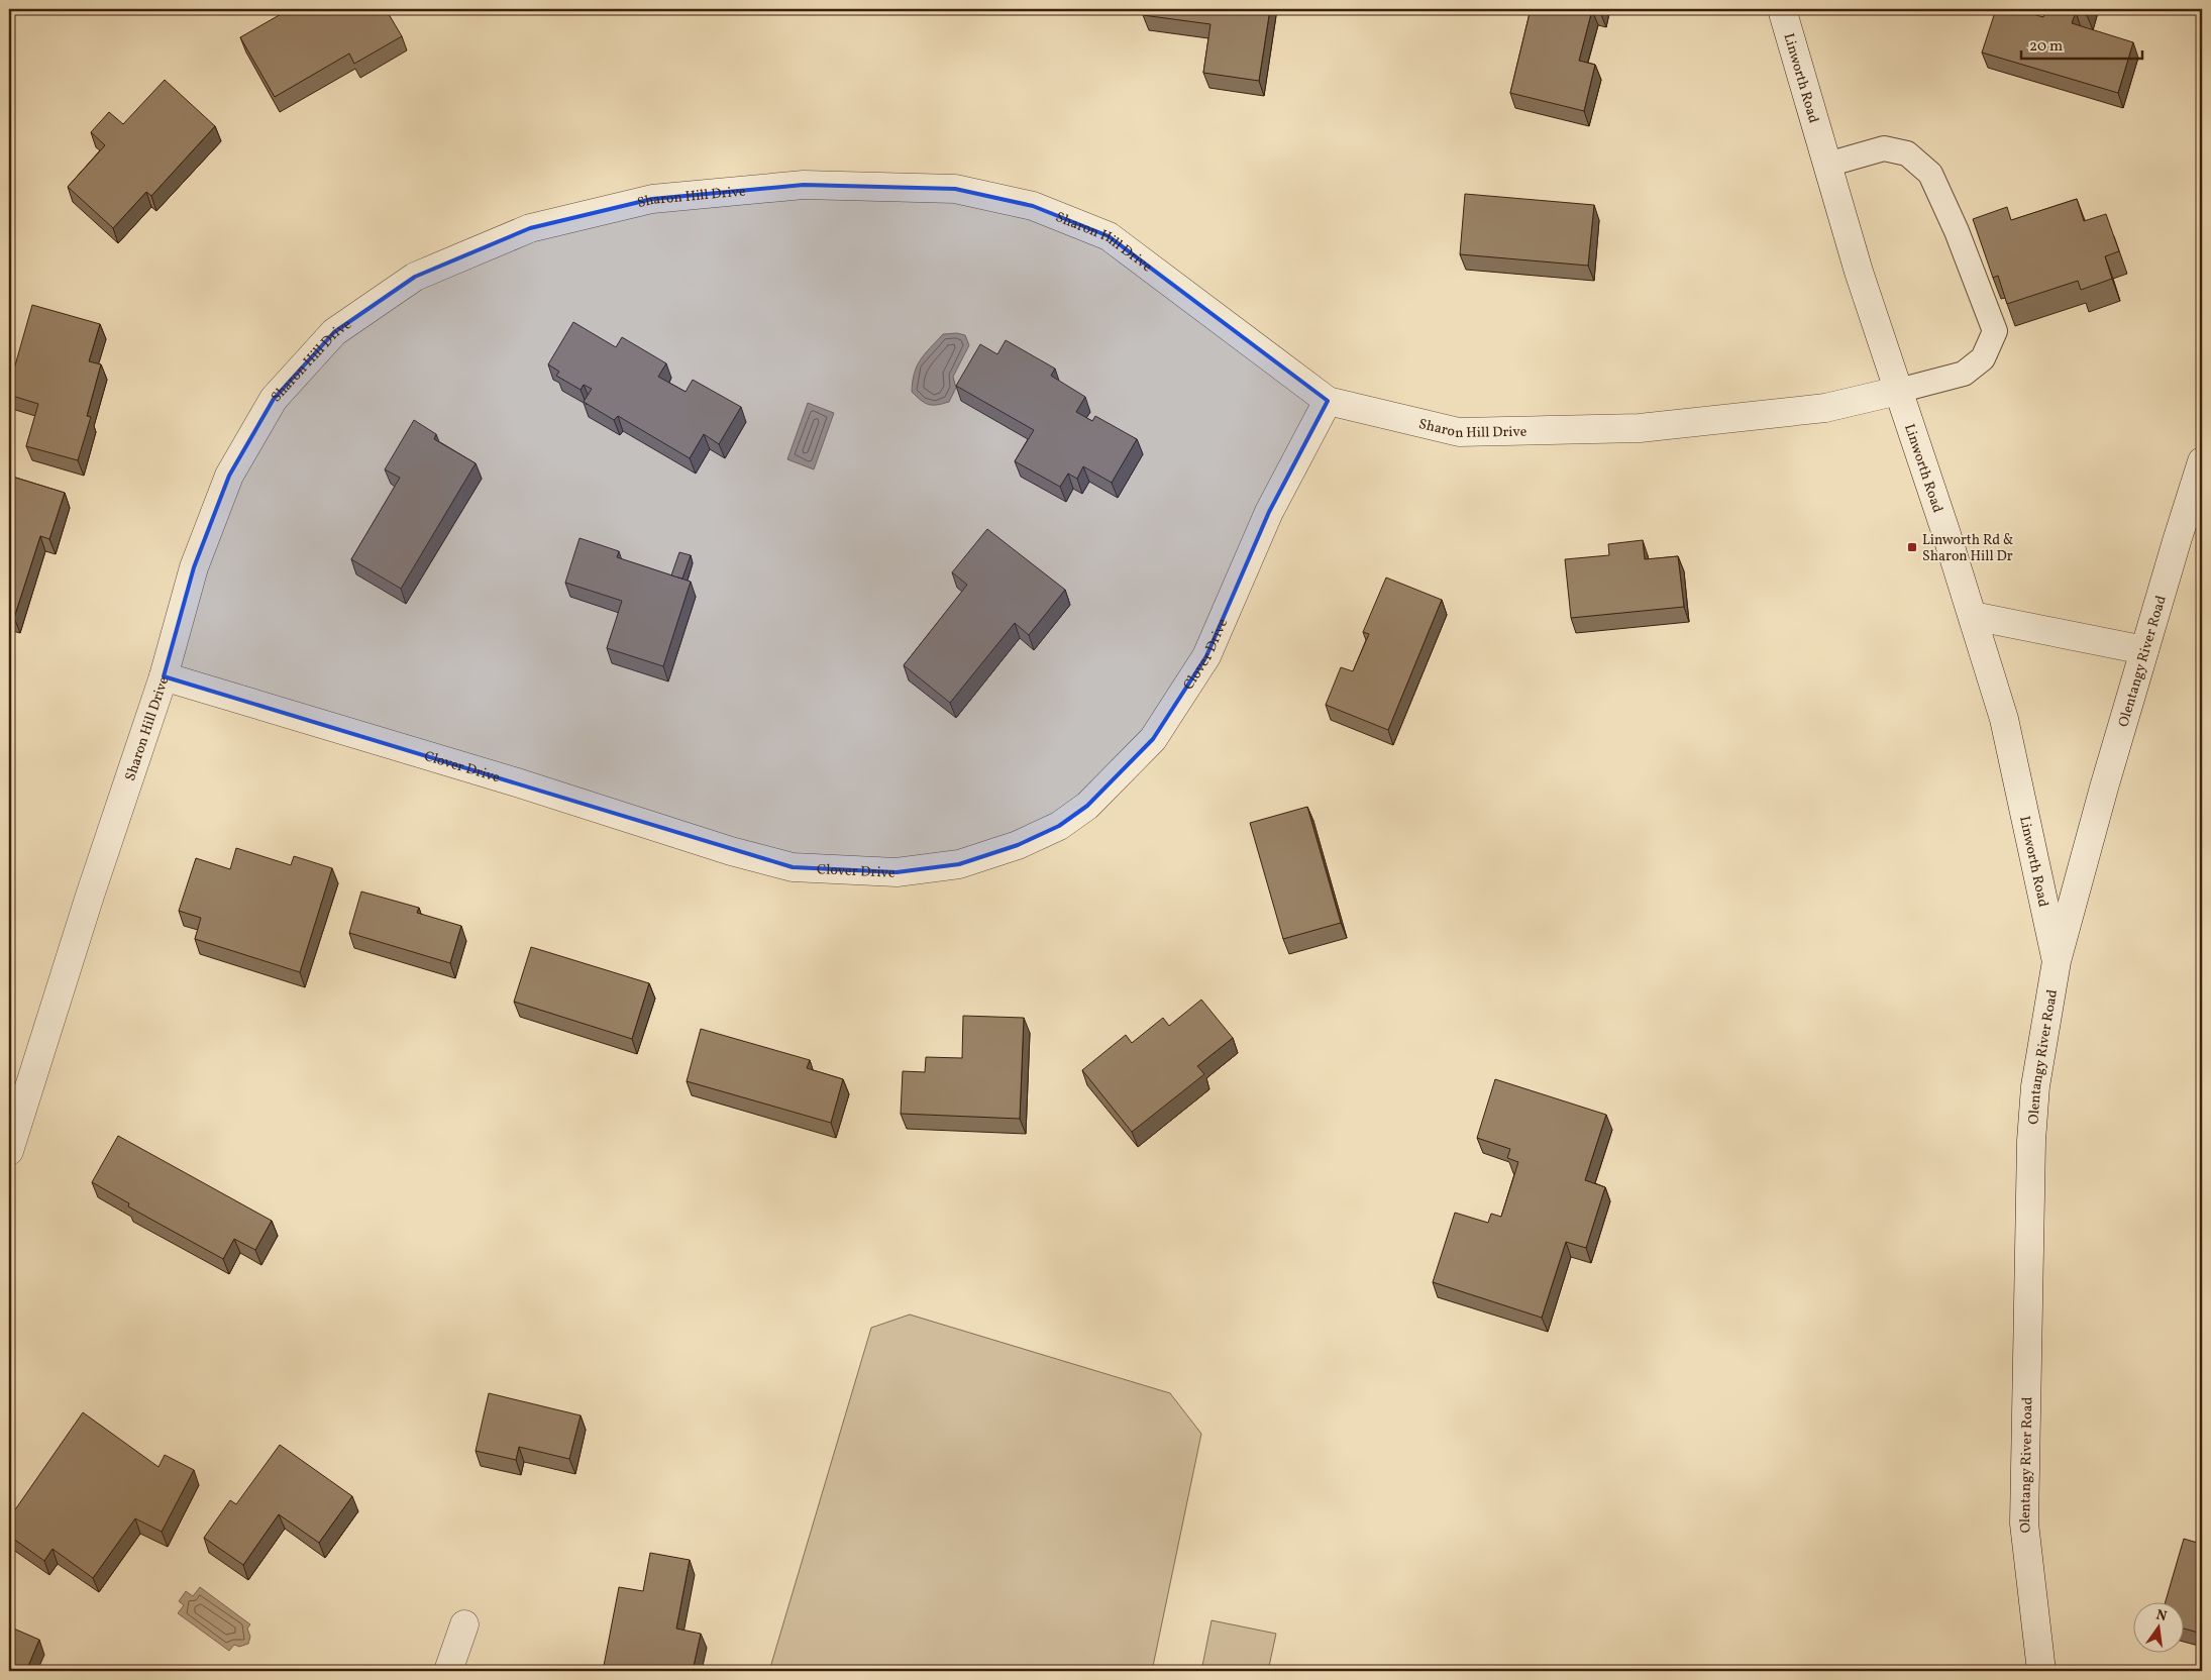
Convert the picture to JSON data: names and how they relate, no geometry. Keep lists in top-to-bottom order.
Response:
{
  "streets": {
    "street": [
      "Linworth Road",
      "Sharon Hill Drive",
      "Clover Drive",
      "Olentangy River Road"
    ]
  },
  "crossings": [
    ["Linworth Road", "Sharon Hill Drive"],
    ["Linworth Road", "Olentangy River Road"],
    ["Sharon Hill Drive", "Clover Drive"]
  ],
  "places": {
    "transit": ["Linworth Rd & Sharon Hill Dr"]
  },
  "scale_bar": "20 m",
  "north": "top"
}
